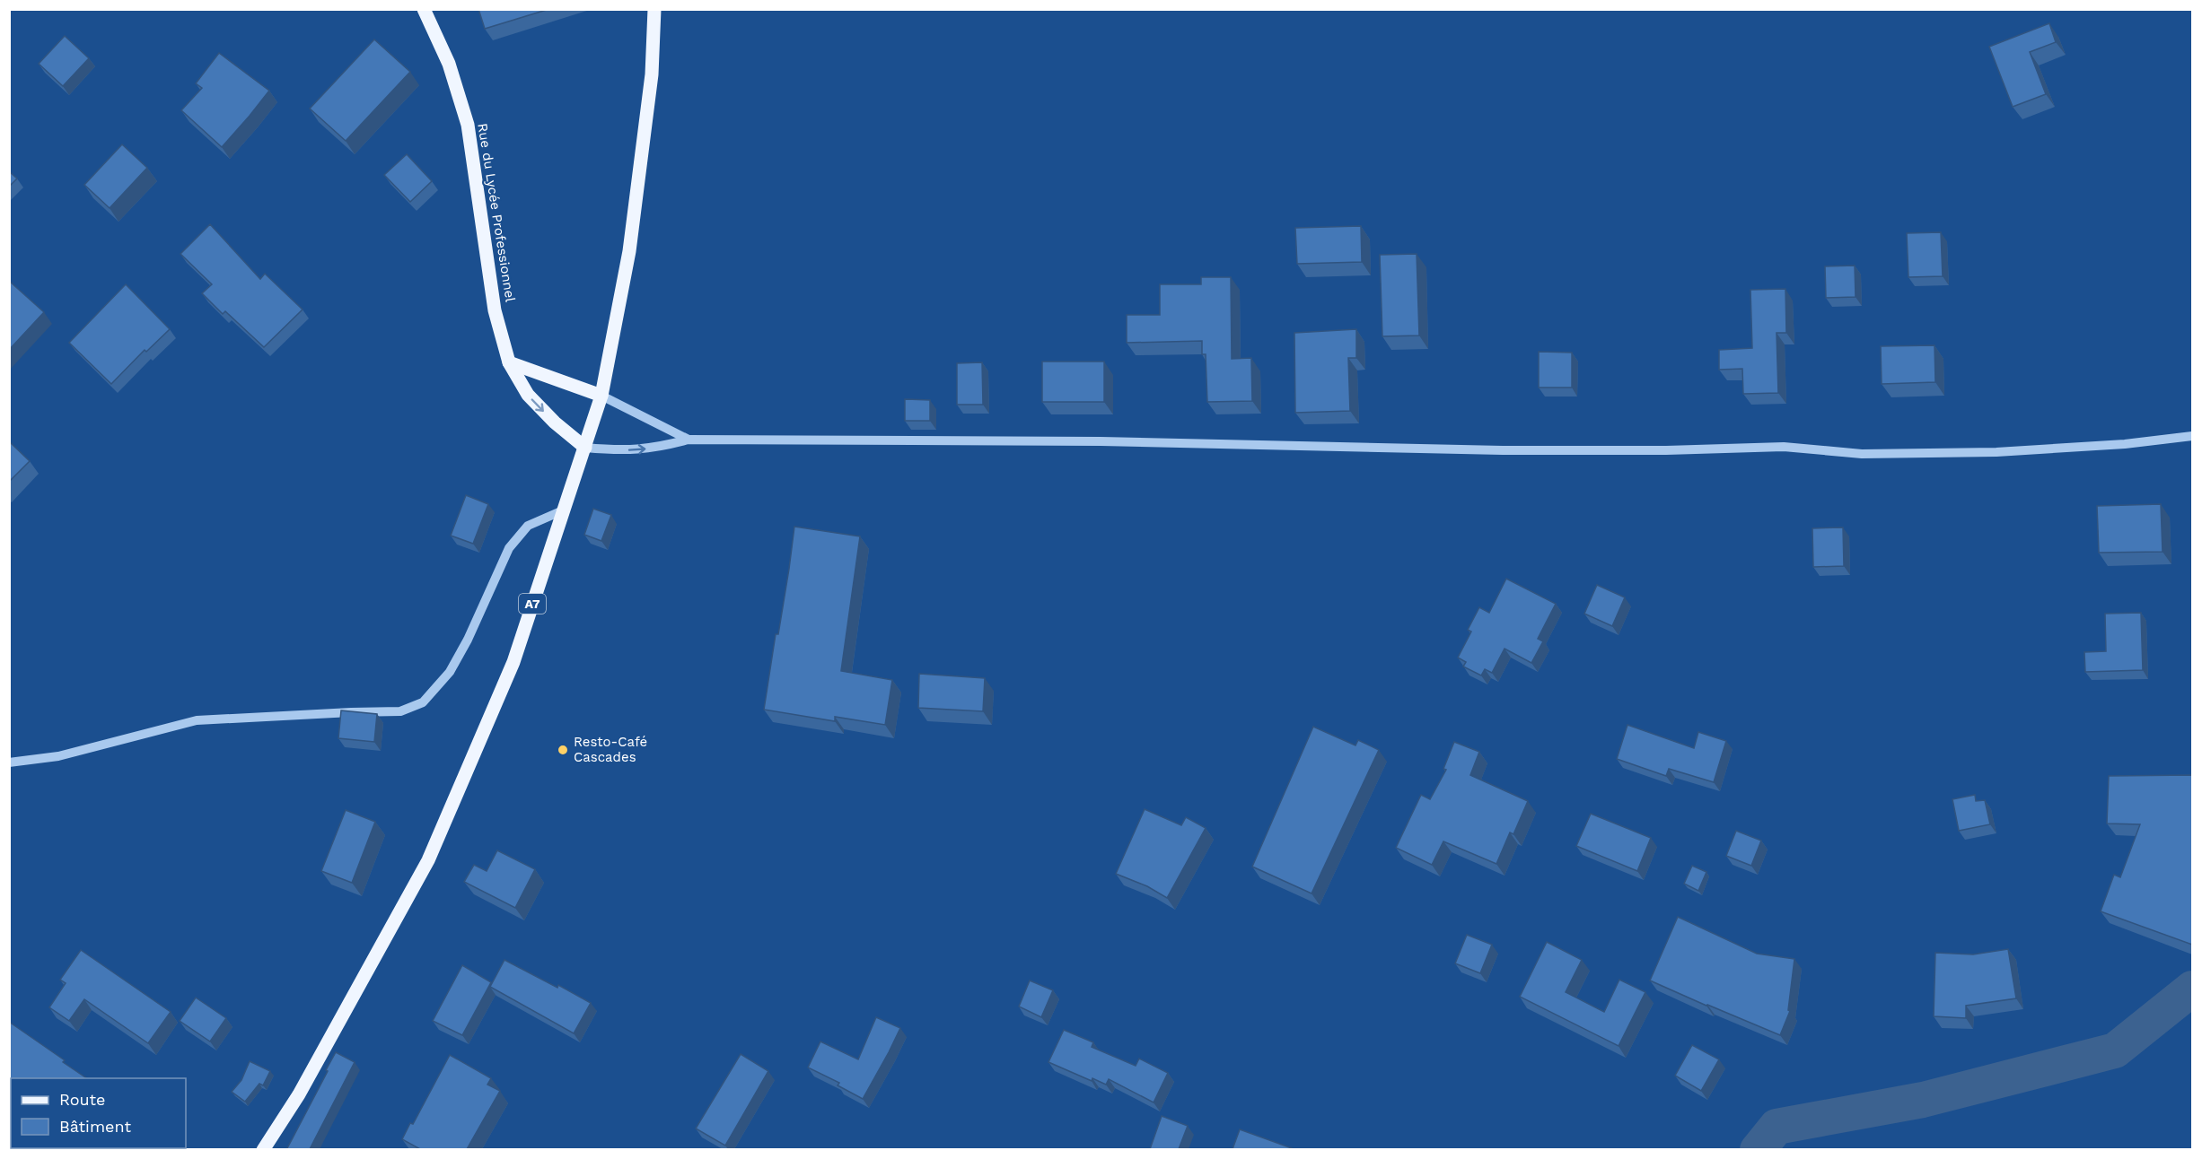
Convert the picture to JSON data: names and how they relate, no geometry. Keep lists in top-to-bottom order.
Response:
{
  "streets": {
    "main road": ["Rue du Lycée Professionnel", "A7"]
  },
  "crossings": [
    ["Rue du Lycée Professionnel", "A7"]
  ],
  "places": ["Resto-Café Cascades"],
  "legend": ["Route", "Bâtiment"]
}
